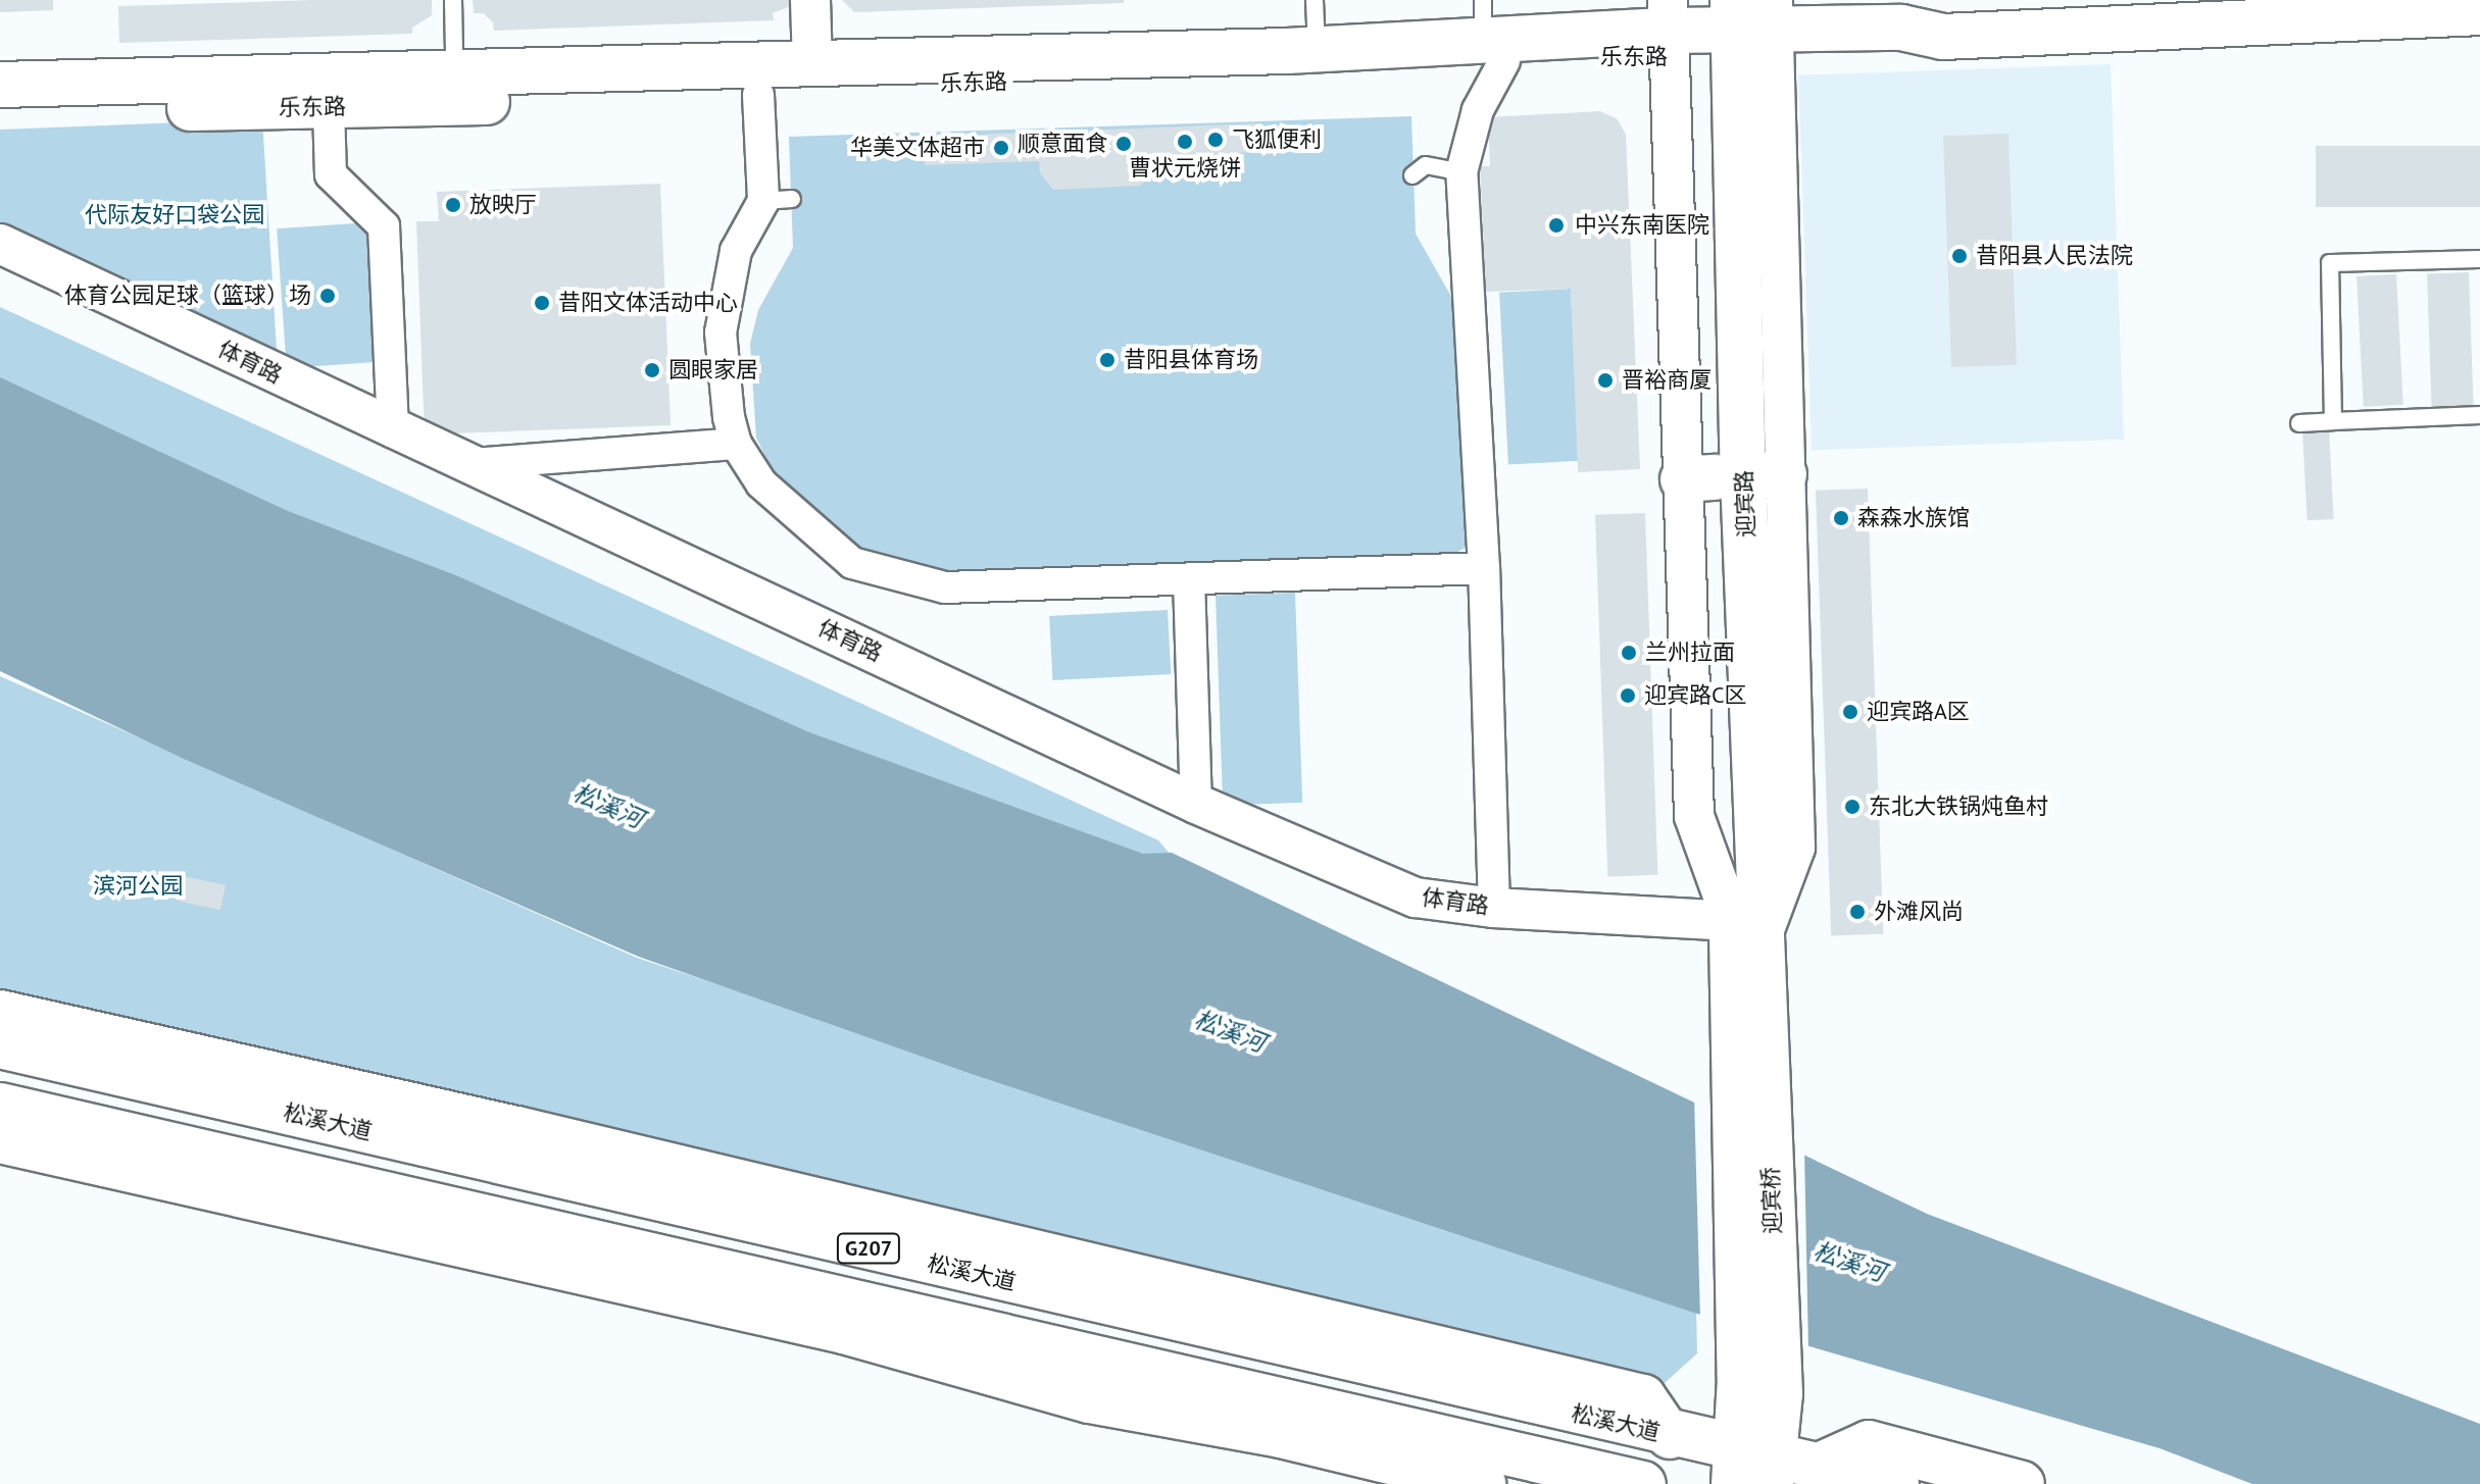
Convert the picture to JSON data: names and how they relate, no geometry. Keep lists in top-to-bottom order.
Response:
{
  "streets": {
    "main road": [
      "乐东路",
      "迎宾路",
      "松溪大道",
      "迎宾桥",
      "G207"
    ],
    "street": ["体育路"]
  },
  "crossings": [
    ["乐东路", "迎宾路"],
    ["体育路", "迎宾路"],
    ["迎宾路", "迎宾桥"],
    ["松溪大道", "迎宾桥"]
  ],
  "water": ["松溪河"],
  "parks": ["代际友好口袋公园", "滨河公园"],
  "places": [
    "飞狐便利",
    "曹状元烧饼",
    "顺意面食",
    "华美文体超市",
    "放映厅",
    "中兴东南医院",
    "昔阳县人民法院",
    "体育公园足球（篮球）场",
    "昔阳文体活动中心",
    "昔阳县体育场",
    "圆眼家居",
    "晋裕商厦",
    "森森水族馆",
    "兰州拉面",
    "迎宾路C区",
    "迎宾路A区",
    "东北大铁锅炖鱼村",
    "外滩风尚"
  ]
}
